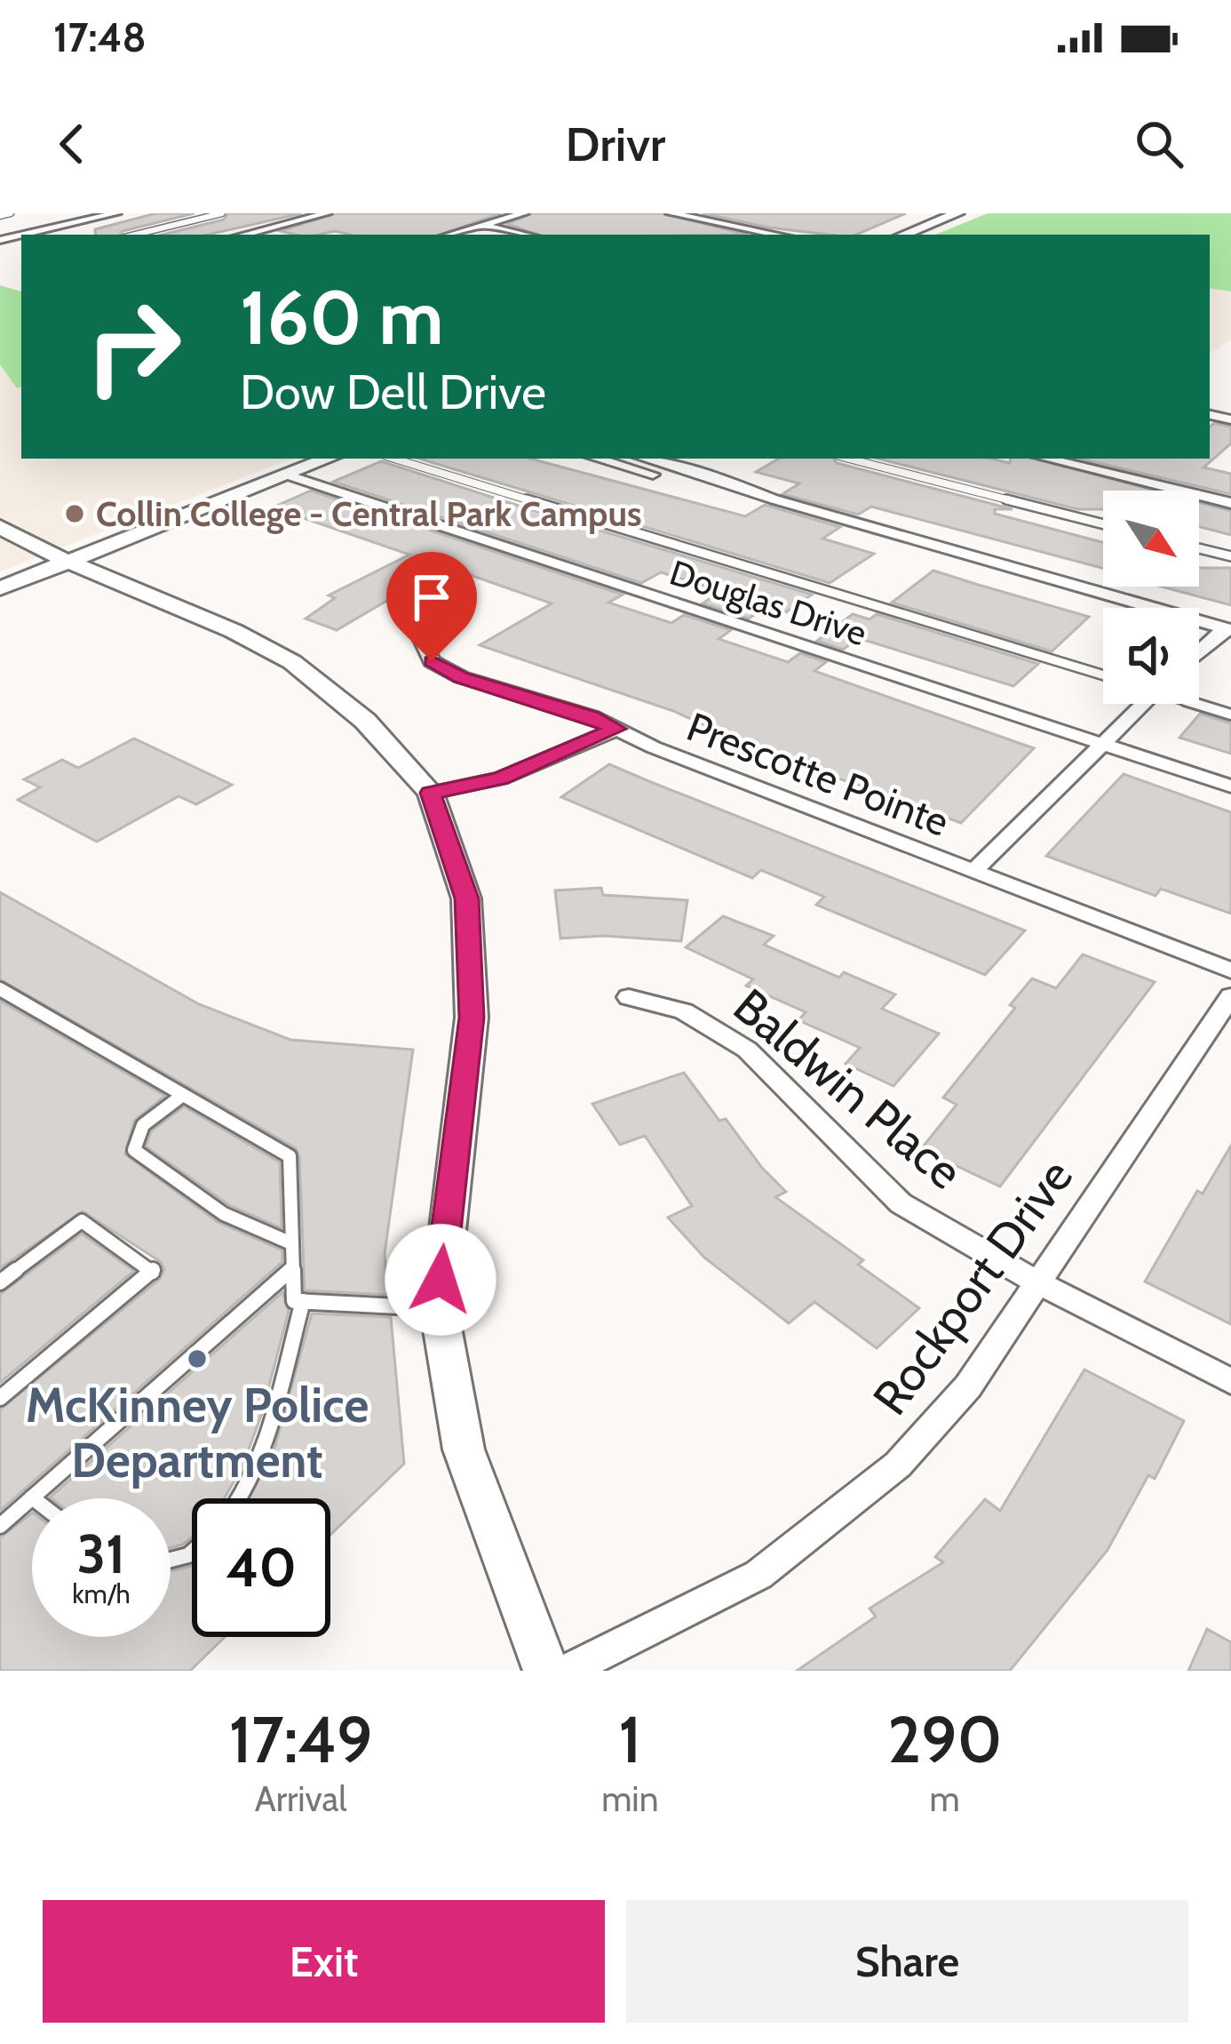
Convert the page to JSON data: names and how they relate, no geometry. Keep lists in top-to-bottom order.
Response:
{
  "streets": {
    "street": [
      "Douglas Drive",
      "Prescotte Pointe",
      "Baldwin Place",
      "Rockport Drive"
    ]
  },
  "crossings": [
    ["Baldwin Place", "Rockport Drive"]
  ],
  "places": ["Collin College - Central Park Campus", "McKinney Police Department"],
  "north": "bottom right",
  "page": {
    "status": "17:48",
    "header": "Drivr",
    "turn": ["160 m", "Dow Dell Drive"],
    "speed": "31 km/h",
    "limit": "40",
    "eta": [
      "17:49",
      "Arrival",
      "1",
      "min",
      "290",
      "m"
    ],
    "buttons": ["Exit", "Share"]
  }
}
